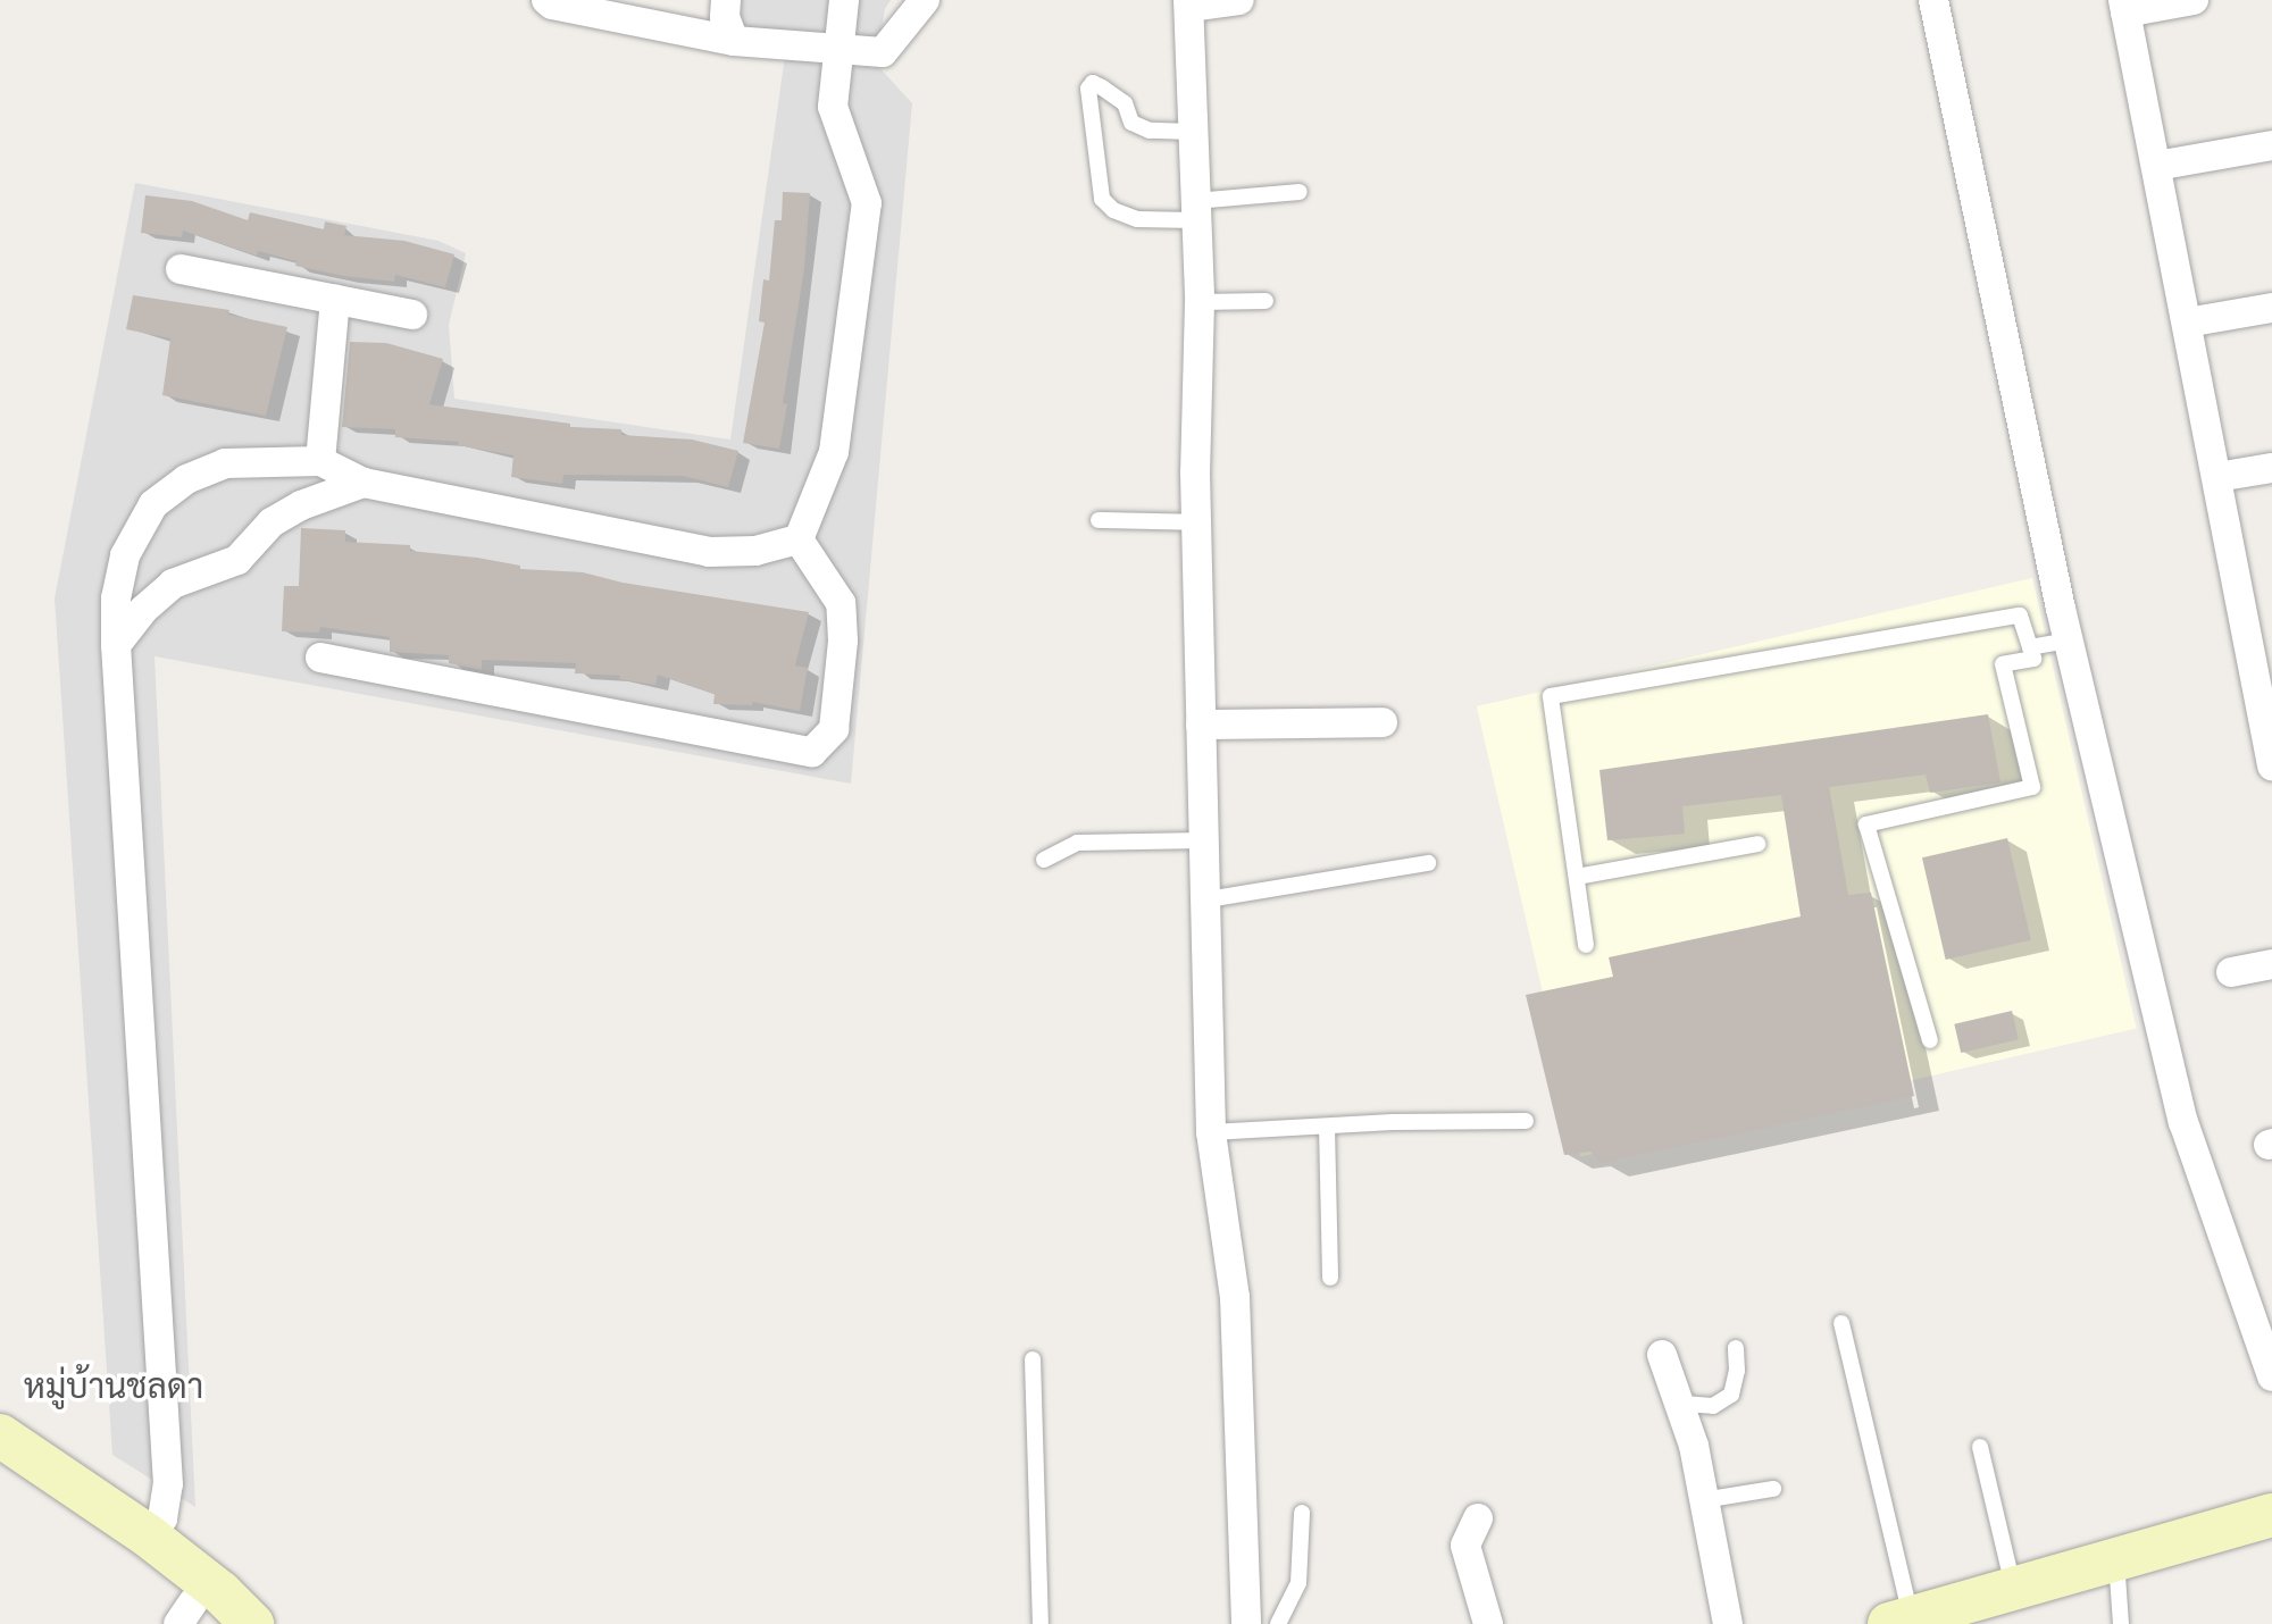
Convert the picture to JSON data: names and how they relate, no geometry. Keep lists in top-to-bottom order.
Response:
{
  "districts": ["หมู่บ้านชลดา"]
}
